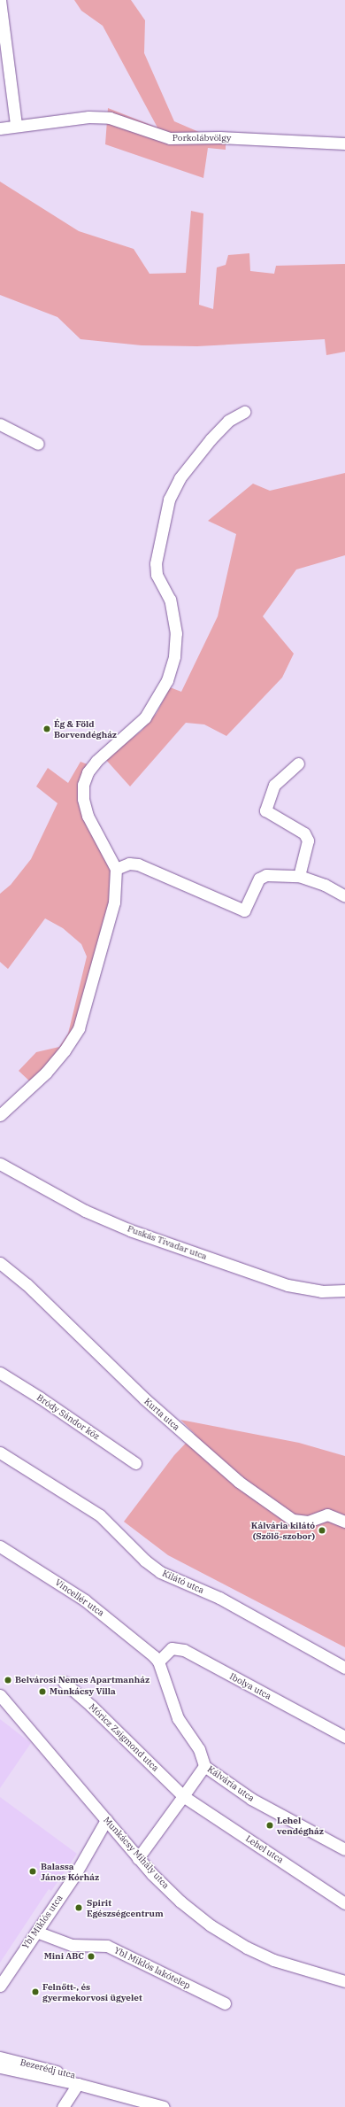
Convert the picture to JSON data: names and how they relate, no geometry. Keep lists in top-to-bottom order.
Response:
{
  "streets": {
    "street": [
      "Porkolábvölgy",
      "Puskás Tivadar utca",
      "Kurta utca",
      "Bródy Sándor köz",
      "Kilátó utca",
      "Vincellér utca",
      "Ibolya utca",
      "Móricz Zsigmond utca",
      "Kálvária utca",
      "Lehel utca",
      "Munkácsy Mihály utca",
      "Ybl Miklós utca",
      "Ybl Miklós lakótelep",
      "Bezerédj utca"
    ]
  },
  "crossings": [
    ["Vincellér utca", "Ibolya utca"],
    ["Vincellér utca", "Kálvária utca"],
    ["Ibolya utca", "Kálvária utca"],
    ["Móricz Zsigmond utca", "Lehel utca"],
    ["Munkácsy Mihály utca", "Ybl Miklós utca"],
    ["Ybl Miklós utca", "Ybl Miklós lakótelep"]
  ],
  "places": [
    "Ég & Föld Borvendégház",
    "Kálvária kilátó (Szőlő-szobor)",
    "Belvárosi Nemes Apartmanház",
    "Munkácsy Villa",
    "Lehel vendégház",
    "Balassa János Kórház",
    "Spirit Egészségcentrum",
    "Mini ABC",
    "Felnőtt-, és gyermekorvosi ügyelet"
  ]
}
